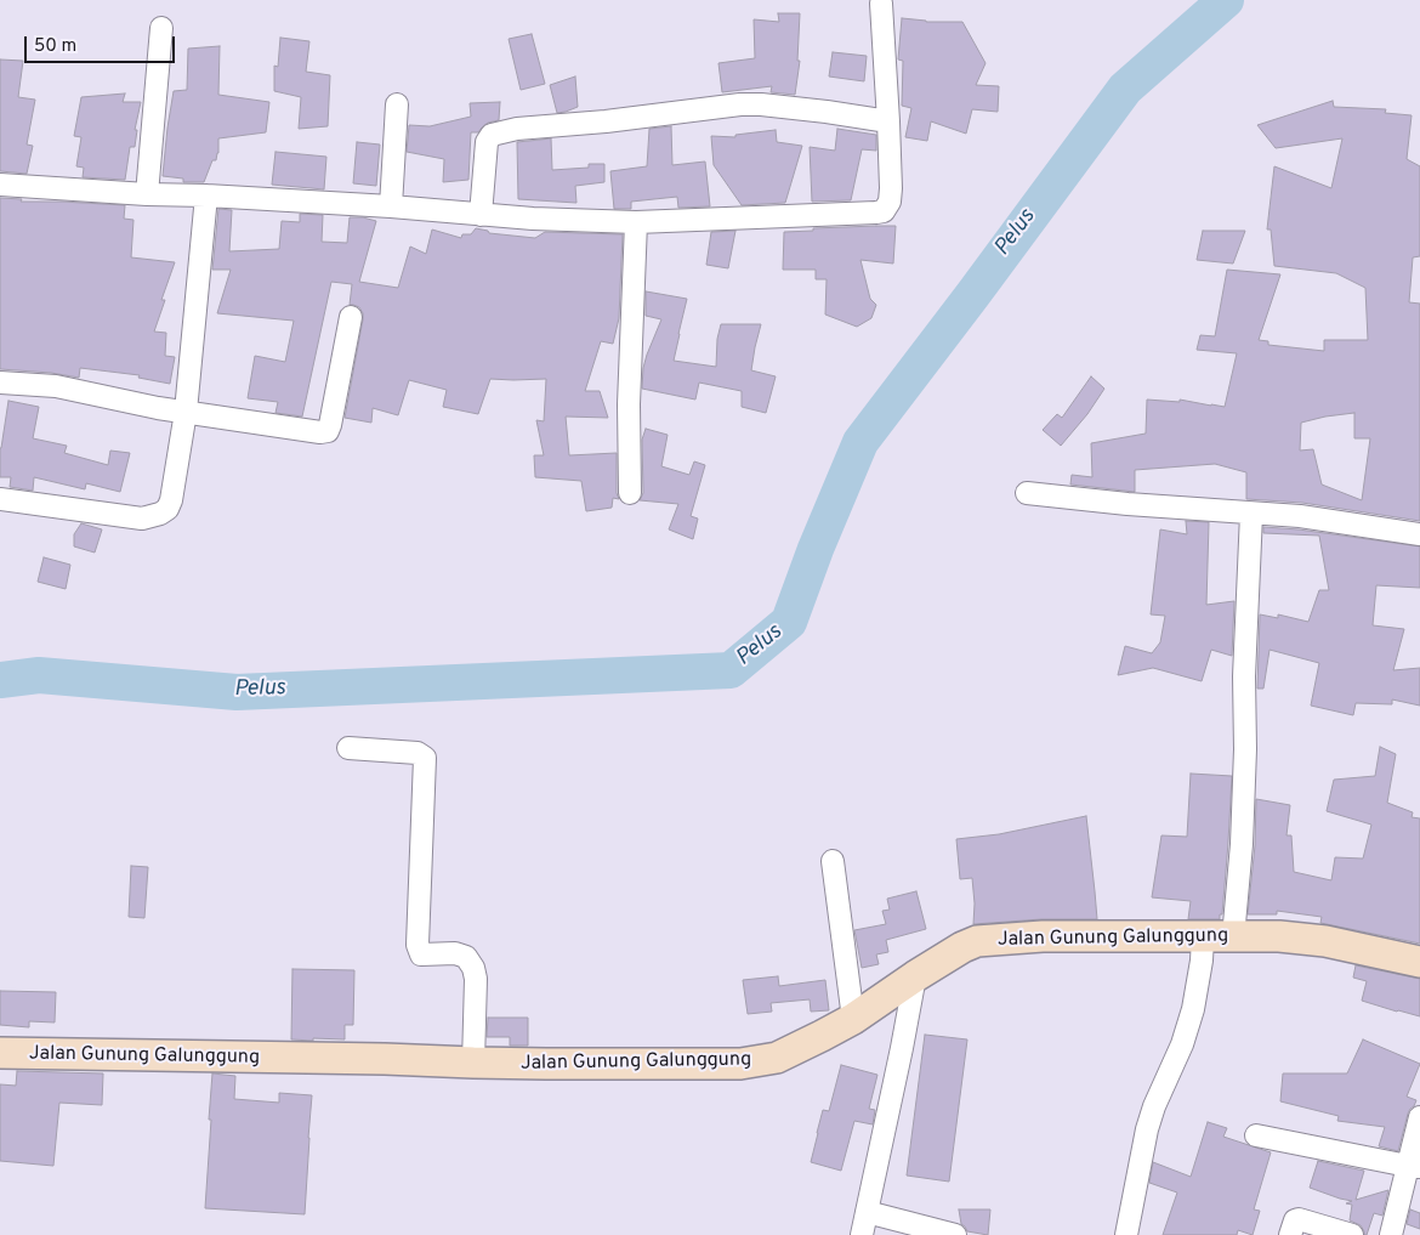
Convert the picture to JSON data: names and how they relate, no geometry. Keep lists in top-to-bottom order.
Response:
{
  "streets": {
    "street": ["Jalan Gunung Galunggung"]
  },
  "water": ["Pelus"],
  "scale_bar": "50 m"
}
